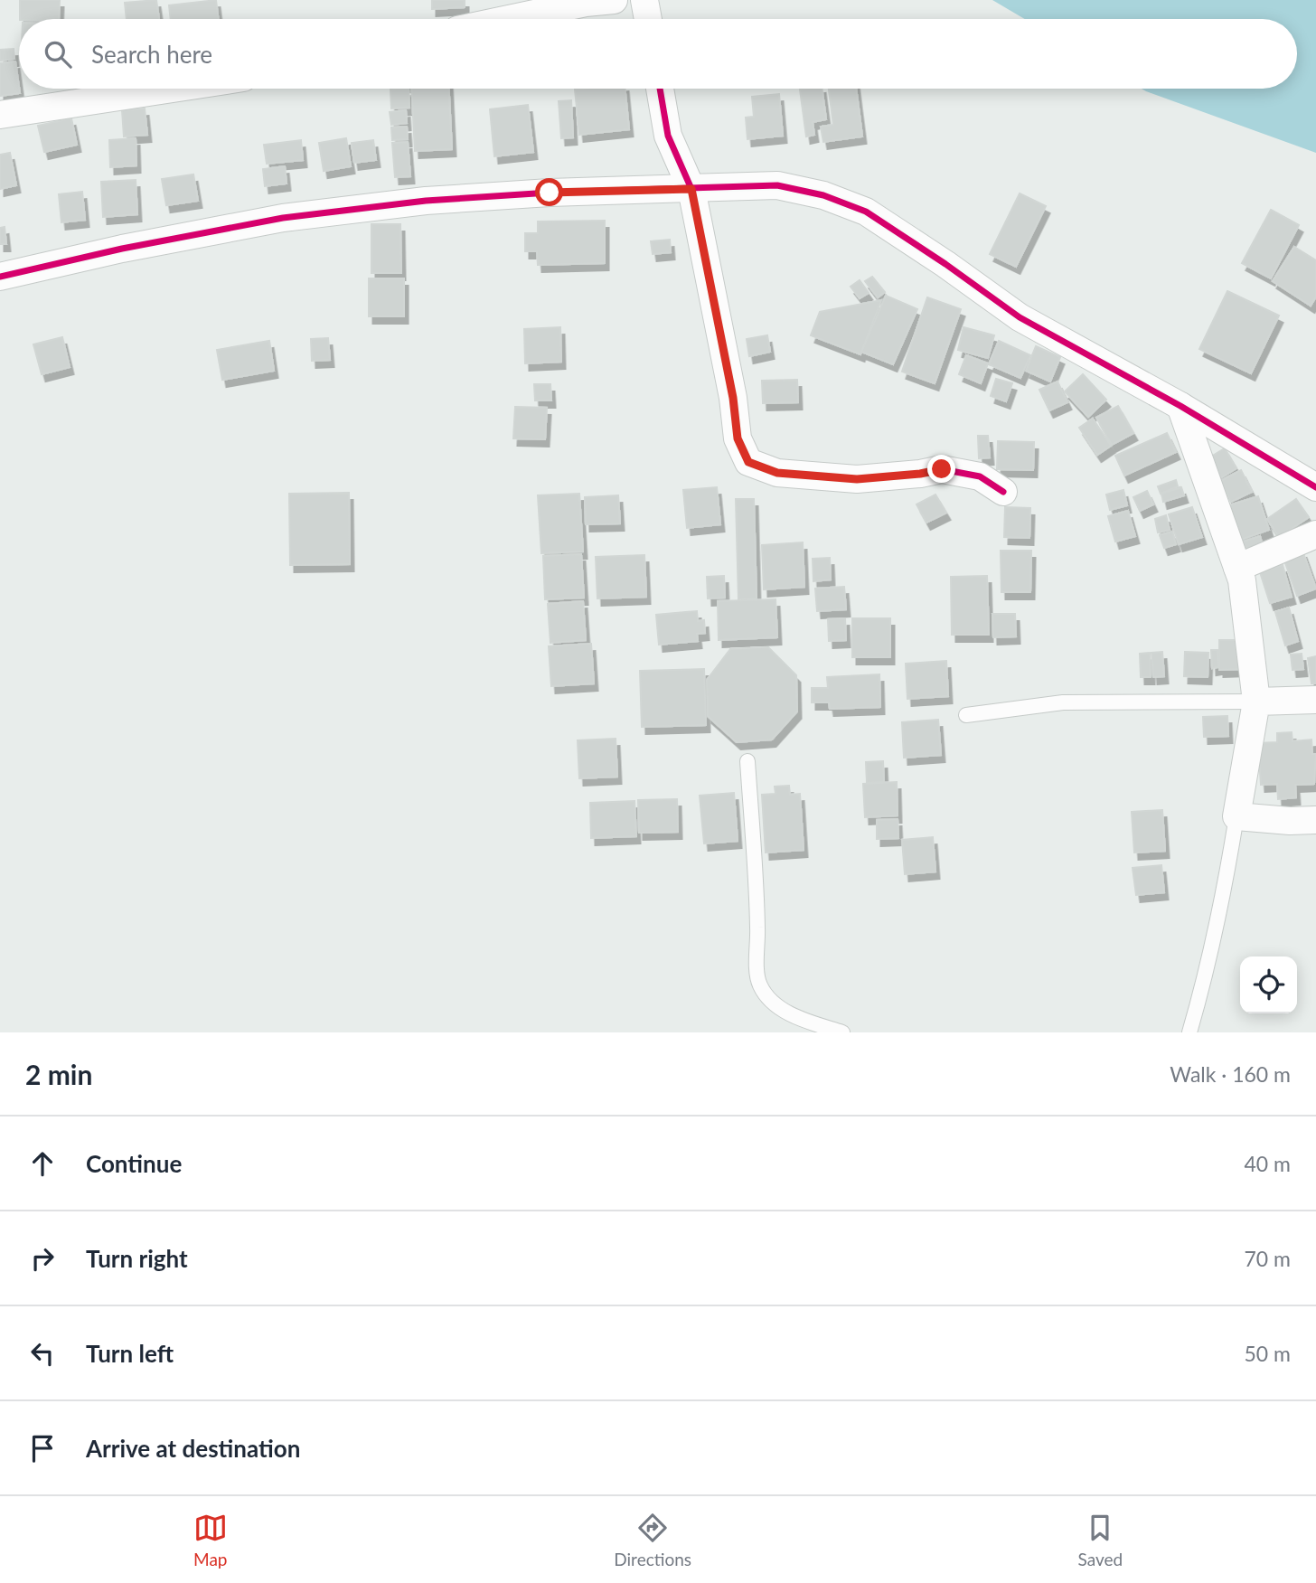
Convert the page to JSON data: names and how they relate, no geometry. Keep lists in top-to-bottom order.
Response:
{
  "page": {
    "search": "Search here",
    "heading": ["2 min", "Walk · 160 m"],
    "list": [
      ["Continue", "40 m"],
      ["Turn right", "70 m"],
      ["Turn left", "50 m"],
      "Arrive at destination"
    ],
    "nav": ["Map", "Directions", "Saved"]
  }
}
